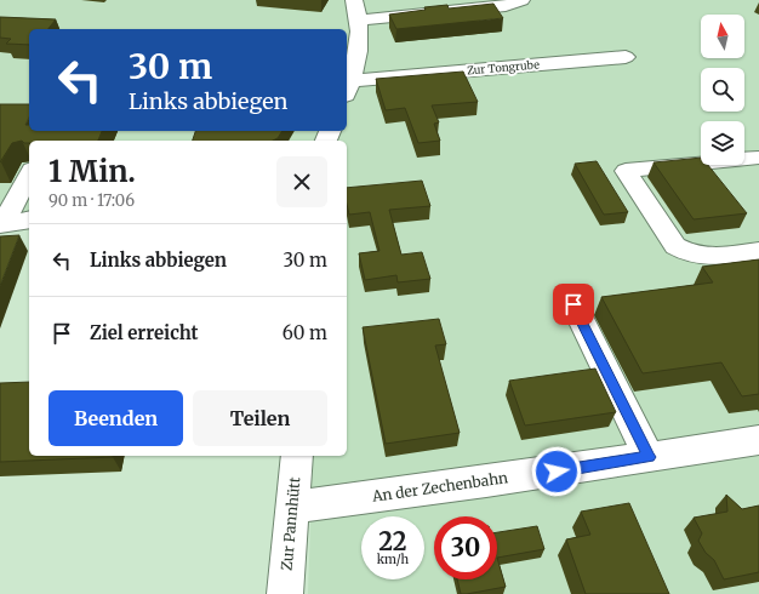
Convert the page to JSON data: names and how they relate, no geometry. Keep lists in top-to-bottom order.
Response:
{
  "streets": {
    "street": ["Zur Tongrube", "An der Zechenbahn", "Zur Pannhütt"]
  },
  "crossings": [
    ["An der Zechenbahn", "Zur Pannhütt"]
  ],
  "north": "top",
  "page": {
    "turn": ["30 m", "Links abbiegen"],
    "heading": ["1 Min.", "90 m · 17:06"],
    "list": [
      {
        "name": "Links abbiegen",
        "value": "30 m"
      },
      {
        "name": "Ziel erreicht",
        "value": "60 m"
      }
    ],
    "buttons": ["Beenden", "Teilen"],
    "speed": "22 km/h",
    "limit": "30"
  }
}
